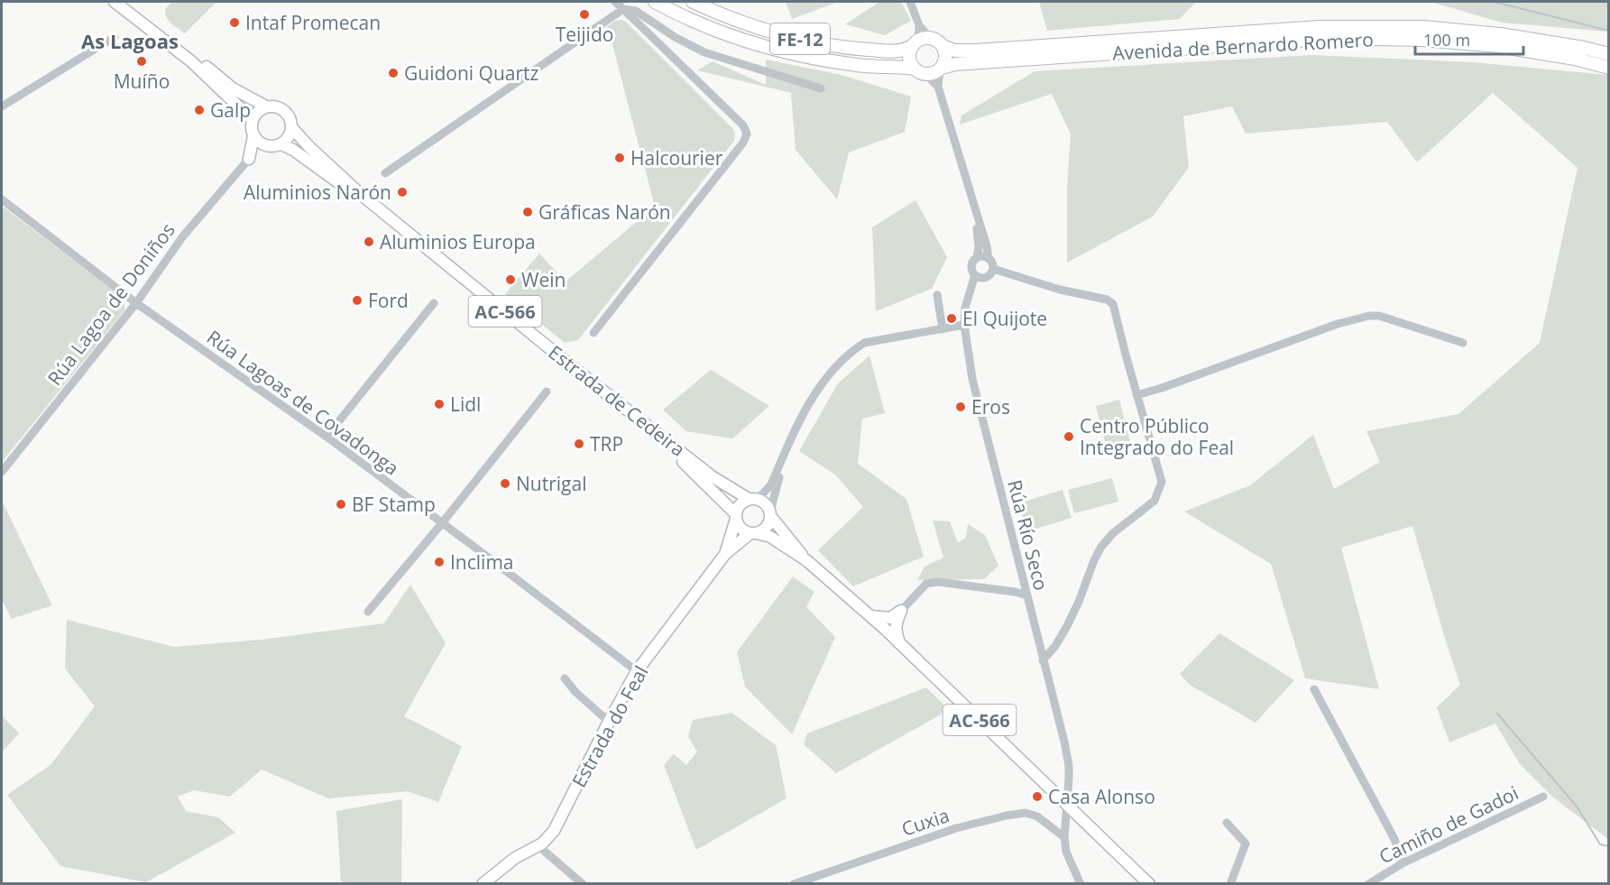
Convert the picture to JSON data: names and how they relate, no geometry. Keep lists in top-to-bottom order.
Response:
{
  "streets": {
    "highway": ["FE-12", "Avenida de Bernardo Romero"],
    "main road": ["AC-566", "Estrada de Cedeira", "Estrada do Feal"],
    "street": [
      "Rúa Lagoa de Doniños",
      "Rúa Lagoas de Covadonga",
      "Rúa Río Seco",
      "Cuxia",
      "Camiño de Gadoi"
    ]
  },
  "crossings": [
    ["FE-12", "Avenida de Bernardo Romero"],
    ["Rúa Lagoa de Doniños", "Rúa Lagoas de Covadonga"],
    ["AC-566", "Estrada de Cedeira"],
    ["AC-566", "Rúa Río Seco"],
    ["AC-566", "Estrada do Feal"],
    ["Estrada de Cedeira", "Estrada do Feal"],
    ["Rúa Lagoas de Covadonga", "Estrada do Feal"],
    ["Rúa Río Seco", "Cuxia"]
  ],
  "districts": ["As Lagoas"],
  "places": [
    "Teijido",
    "Intaf Promecan",
    "Muíño",
    "Guidoni Quartz",
    "Galp",
    "Halcourier",
    "Aluminios Narón",
    "Gráficas Narón",
    "Aluminios Europa",
    "Wein",
    "Ford",
    "El Quijote",
    "Lidl",
    "Eros",
    "Centro Público Integrado do Feal",
    "TRP",
    "Nutrigal",
    "BF Stamp",
    "Inclima",
    "Casa Alonso"
  ],
  "scale_bar": "100 m"
}
